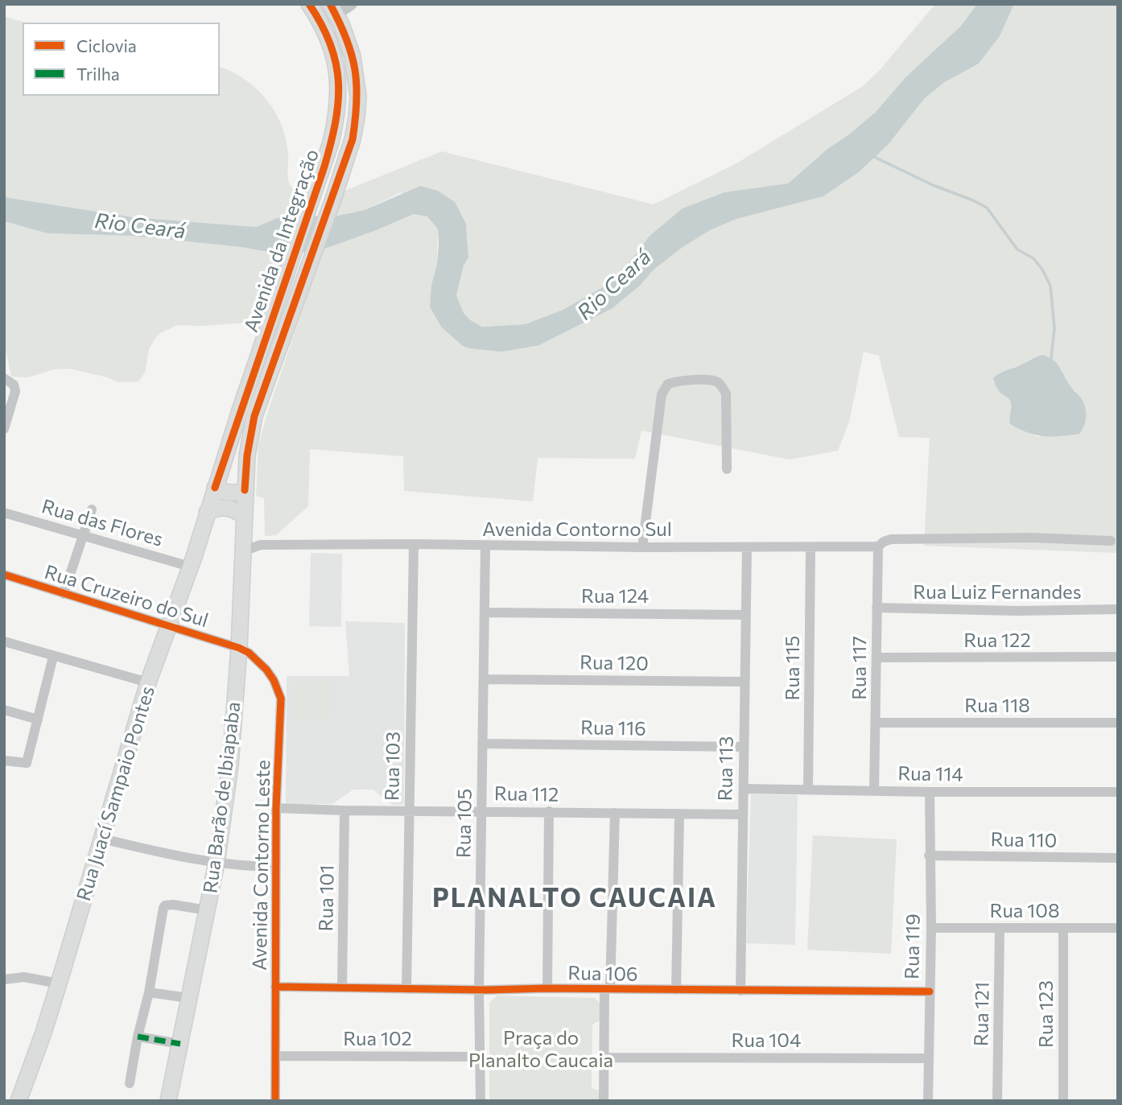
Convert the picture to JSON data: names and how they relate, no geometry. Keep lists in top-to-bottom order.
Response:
{
  "streets": {
    "main road": ["Avenida da Integração", "Rua Juací Sampaio Pontes", "Rua Barão de Ibiapaba"],
    "street": [
      "Rua das Flores",
      "Avenida Contorno Sul",
      "Rua Luiz Fernandes",
      "Rua Cruzeiro do Sul",
      "Rua 124",
      "Rua 122",
      "Rua 120",
      "Rua 115",
      "Rua 117",
      "Rua 118",
      "Rua 116",
      "Rua 103",
      "Rua 113",
      "Rua 114",
      "Rua 112",
      "Rua 105",
      "Rua 110",
      "Avenida Contorno Leste",
      "Rua 101",
      "Rua 108",
      "Rua 119",
      "Rua 106",
      "Rua 121",
      "Rua 123",
      "Rua 102",
      "Rua 104"
    ]
  },
  "crossings": [
    ["Avenida da Integração", "Rua Juací Sampaio Pontes"],
    ["Avenida da Integração", "Rua Barão de Ibiapaba"],
    ["Rua das Flores", "Rua Juací Sampaio Pontes"],
    ["Avenida Contorno Sul", "Rua 115"],
    ["Avenida Contorno Sul", "Rua 117"],
    ["Avenida Contorno Sul", "Rua 103"],
    ["Avenida Contorno Sul", "Rua 113"],
    ["Avenida Contorno Sul", "Rua Barão de Ibiapaba"],
    ["Avenida Contorno Sul", "Rua 105"],
    ["Rua Luiz Fernandes", "Rua 117"],
    ["Rua Cruzeiro do Sul", "Rua Juací Sampaio Pontes"],
    ["Rua Cruzeiro do Sul", "Rua Barão de Ibiapaba"],
    ["Rua Cruzeiro do Sul", "Avenida Contorno Leste"],
    ["Rua 124", "Rua 113"],
    ["Rua 124", "Rua 105"],
    ["Rua 122", "Rua 117"],
    ["Rua 120", "Rua 113"],
    ["Rua 120", "Rua 105"],
    ["Rua 115", "Rua 114"],
    ["Rua 117", "Rua 118"],
    ["Rua 117", "Rua 114"],
    ["Rua 116", "Rua 113"],
    ["Rua 116", "Rua 105"],
    ["Rua 103", "Rua 112"],
    ["Rua 103", "Rua 106"],
    ["Rua 113", "Rua 114"],
    ["Rua 113", "Rua 112"],
    ["Rua 113", "Rua 106"],
    ["Rua 114", "Rua 119"],
    ["Rua 112", "Rua 105"],
    ["Rua 112", "Avenida Contorno Leste"],
    ["Rua 112", "Rua 101"],
    ["Rua Barão de Ibiapaba", "Avenida Contorno Leste"],
    ["Rua 105", "Rua 106"],
    ["Rua 105", "Rua 102"],
    ["Rua 110", "Rua 119"],
    ["Avenida Contorno Leste", "Rua 106"],
    ["Avenida Contorno Leste", "Rua 102"],
    ["Rua 101", "Rua 106"],
    ["Rua 108", "Rua 119"],
    ["Rua 108", "Rua 121"],
    ["Rua 108", "Rua 123"],
    ["Rua 119", "Rua 106"],
    ["Rua 119", "Rua 104"]
  ],
  "districts": ["PLANALTO CAUCAIA"],
  "water": ["Rio Ceará"],
  "parks": ["Praça do Planalto Caucaia"],
  "legend": ["Ciclovia", "Trilha"]
}
